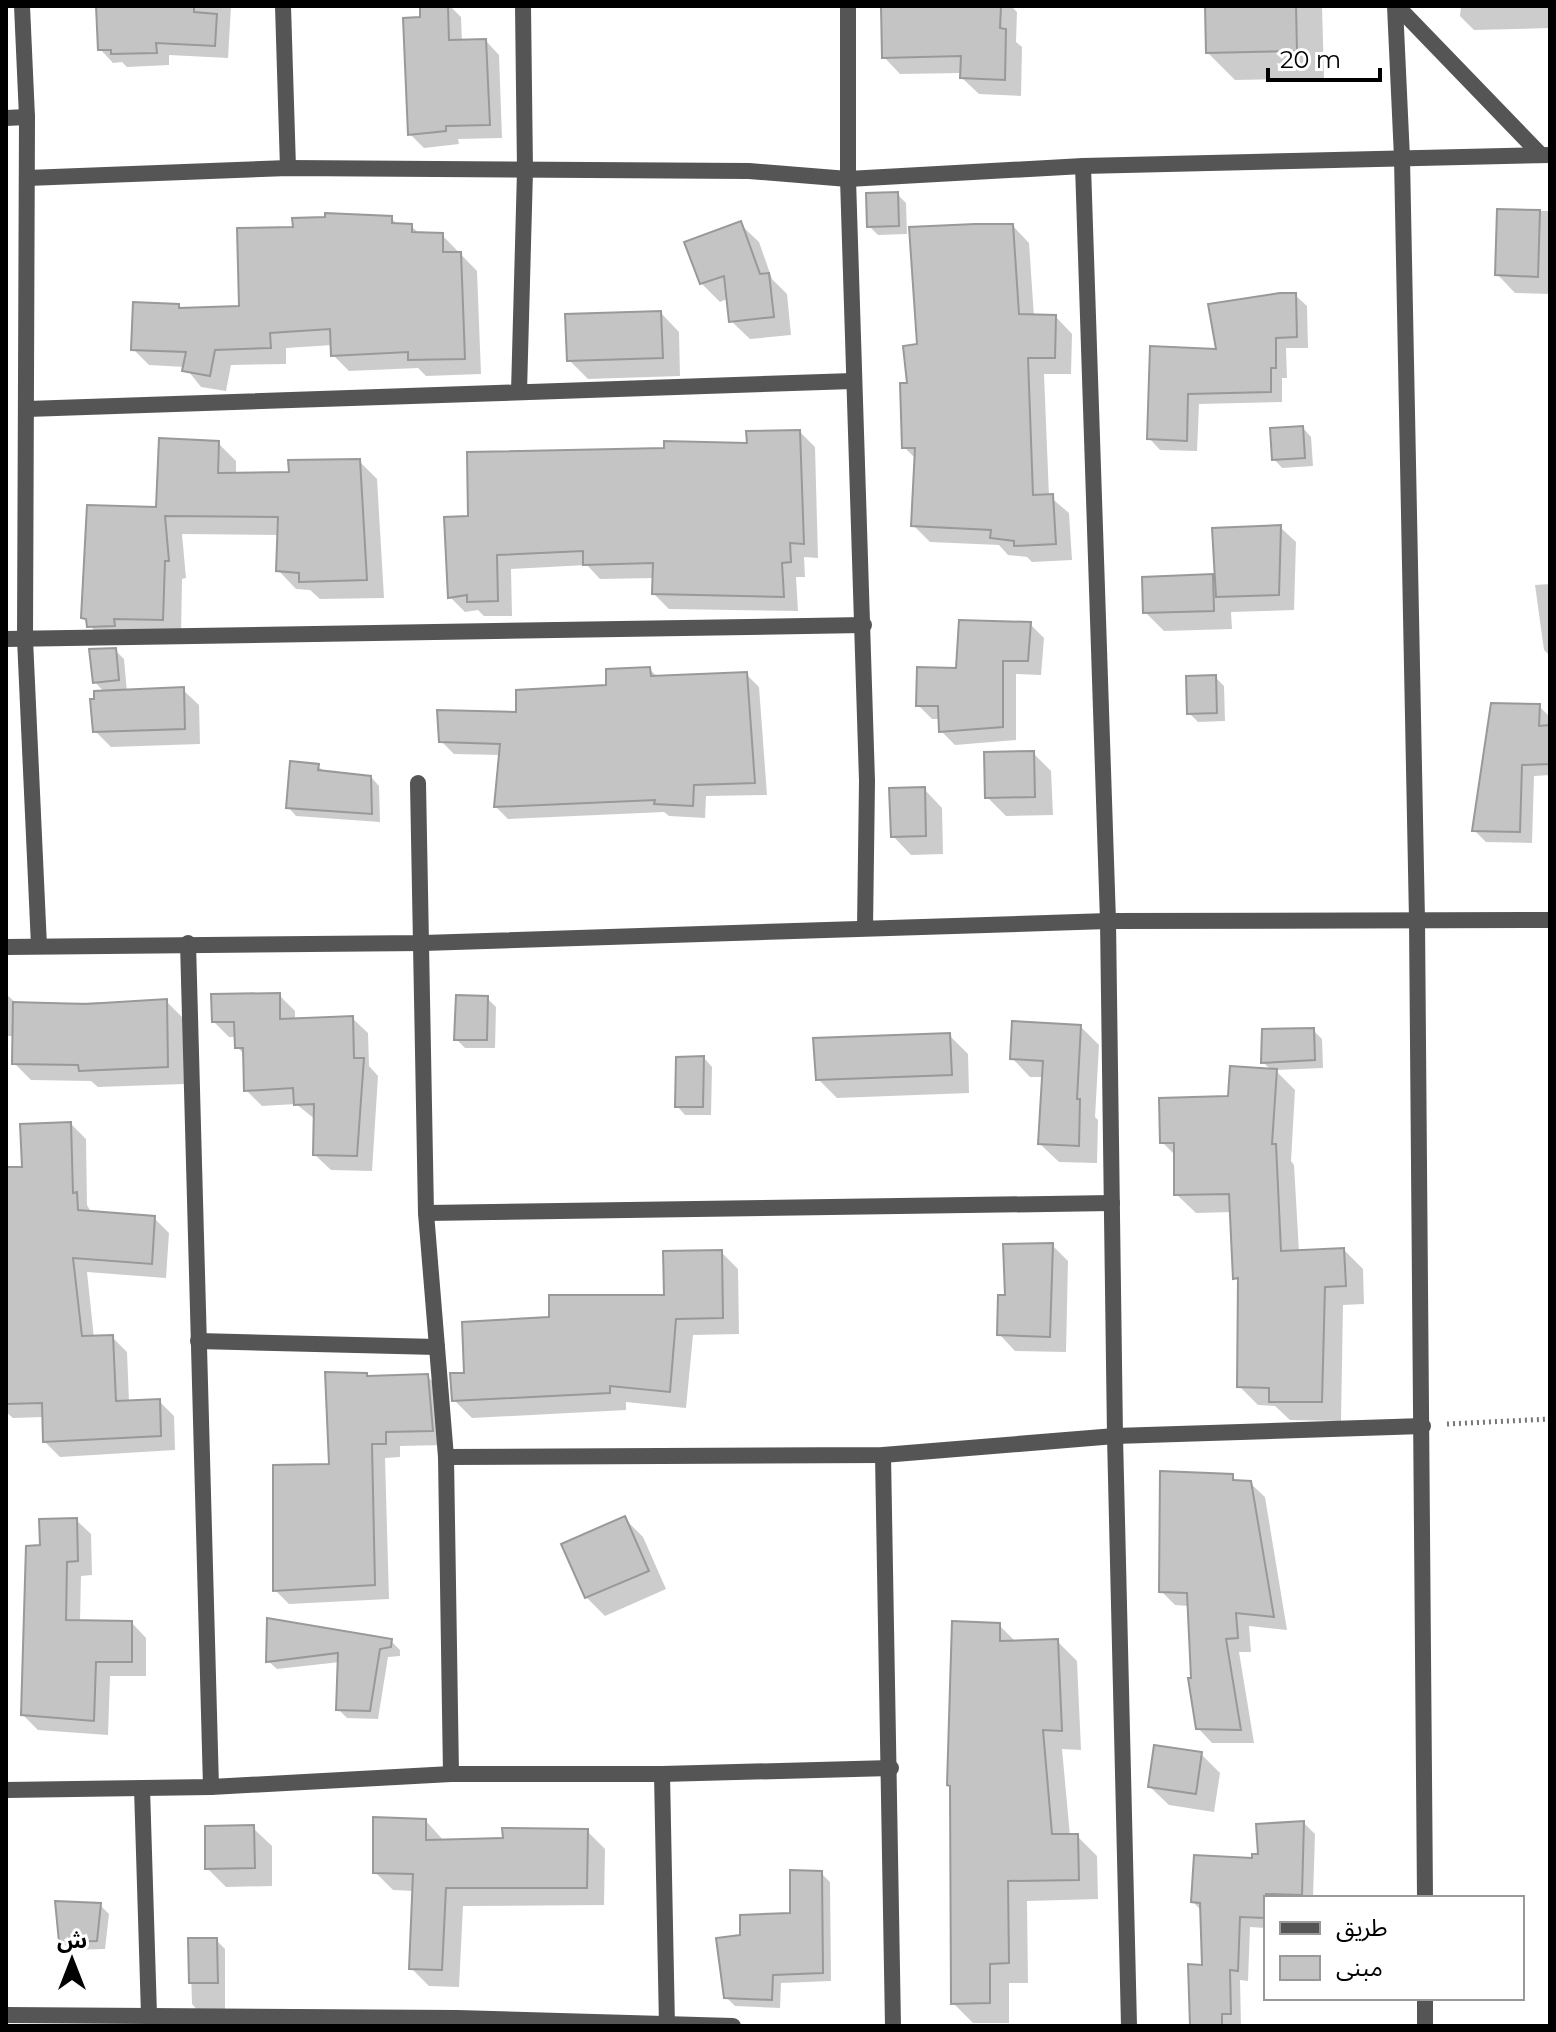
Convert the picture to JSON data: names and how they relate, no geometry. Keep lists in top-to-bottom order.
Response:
{
  "legend": ["طريق", "مبنى"],
  "scale_bar": "20 m",
  "north": "top"
}
